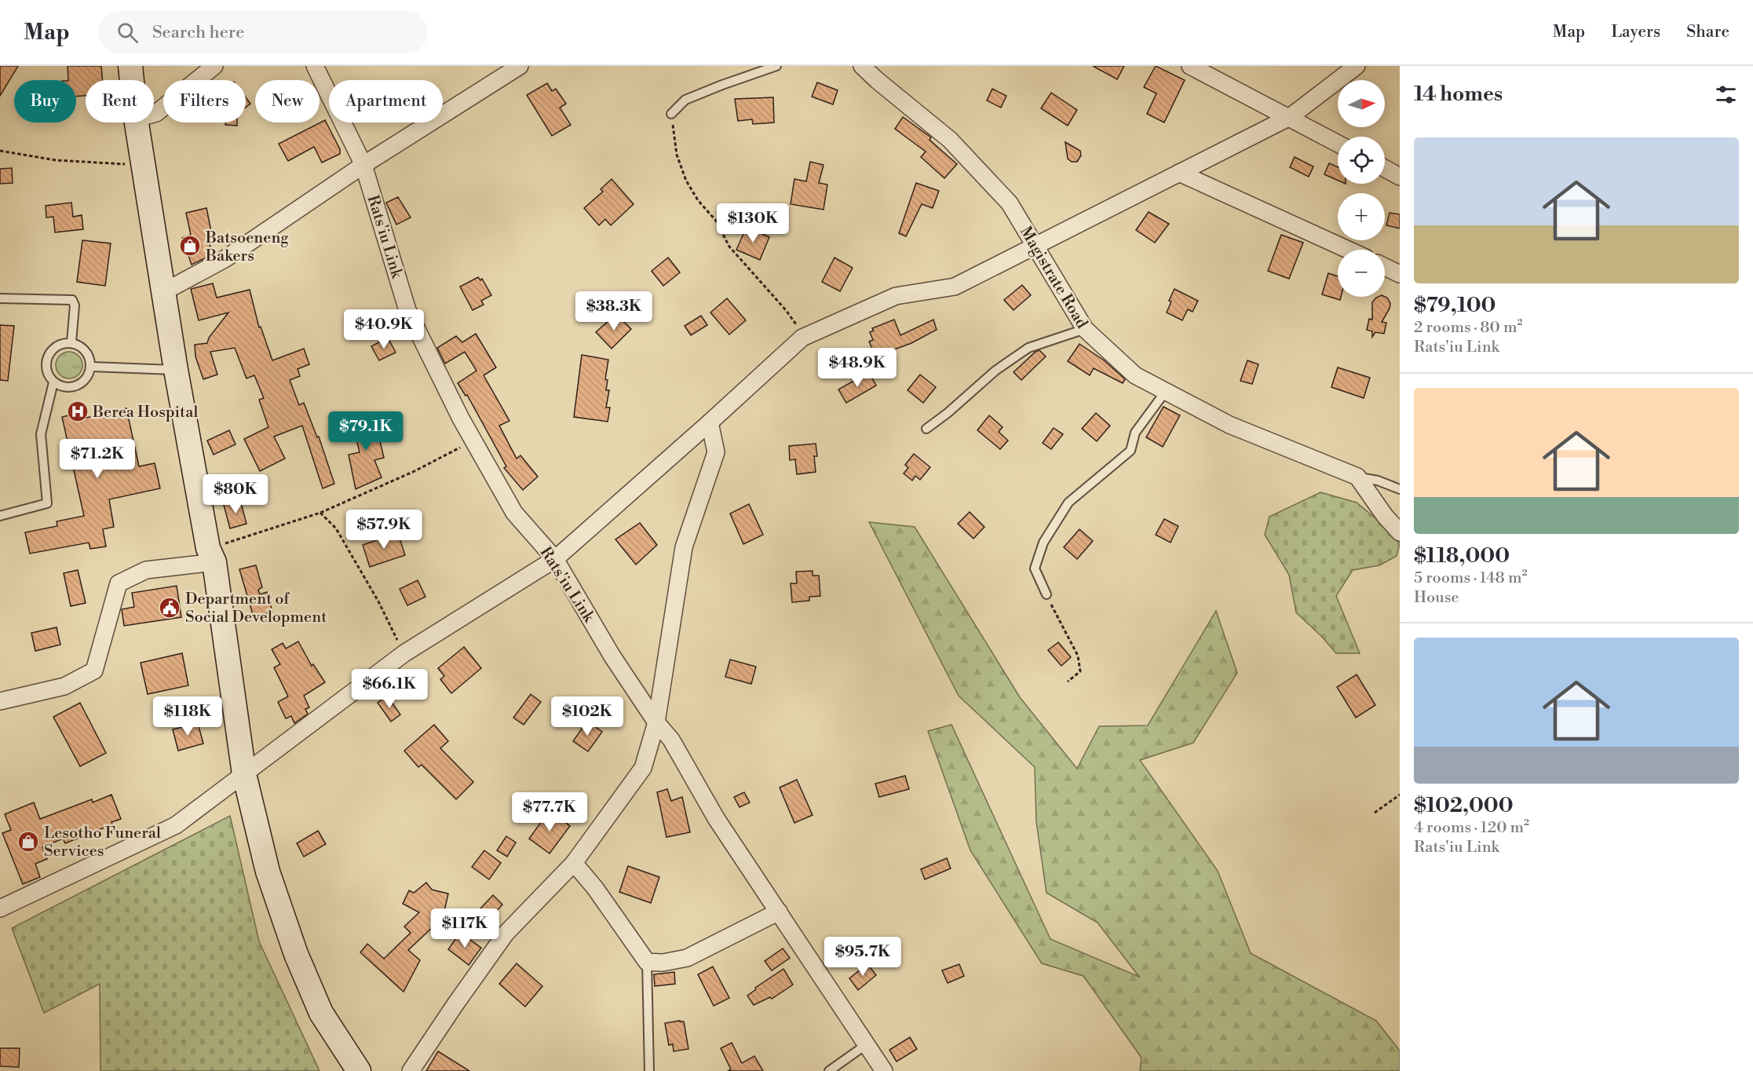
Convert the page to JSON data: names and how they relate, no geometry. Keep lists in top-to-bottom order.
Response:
{
  "streets": {
    "street": ["Rats'iu Link", "Magistrate Road"]
  },
  "places": {
    "shop": ["Batsoeneng Bakers", "Lesotho Funeral Services"],
    "hospital": ["Berea Hospital"],
    "public building": ["Department of Social Development"]
  },
  "north": "right",
  "page": {
    "header": "Map",
    "search": "Search here",
    "nav": ["Map", "Layers", "Share"],
    "heading": "14 homes",
    "map_buttons": ["+", "−"],
    "chip": [
      "Buy",
      "Rent",
      "Filters",
      "New",
      "Apartment"
    ],
    "list": [
      {
        "name": "$79,100",
        "note": "2 rooms · 80 m² · Rats'iu Link"
      },
      {
        "name": "$118,000",
        "note": "5 rooms · 148 m² · House"
      },
      {
        "name": "$102,000",
        "note": "4 rooms · 120 m² · Rats'iu Link"
      }
    ],
    "price": [
      "$130K",
      "$38.3K",
      "$40.9K",
      "$48.9K",
      "$79.1K",
      "$71.2K",
      "$80K",
      "$57.9K",
      "$66.1K",
      "$118K",
      "$102K",
      "$77.7K",
      "$117K",
      "$95.7K"
    ]
  }
}
